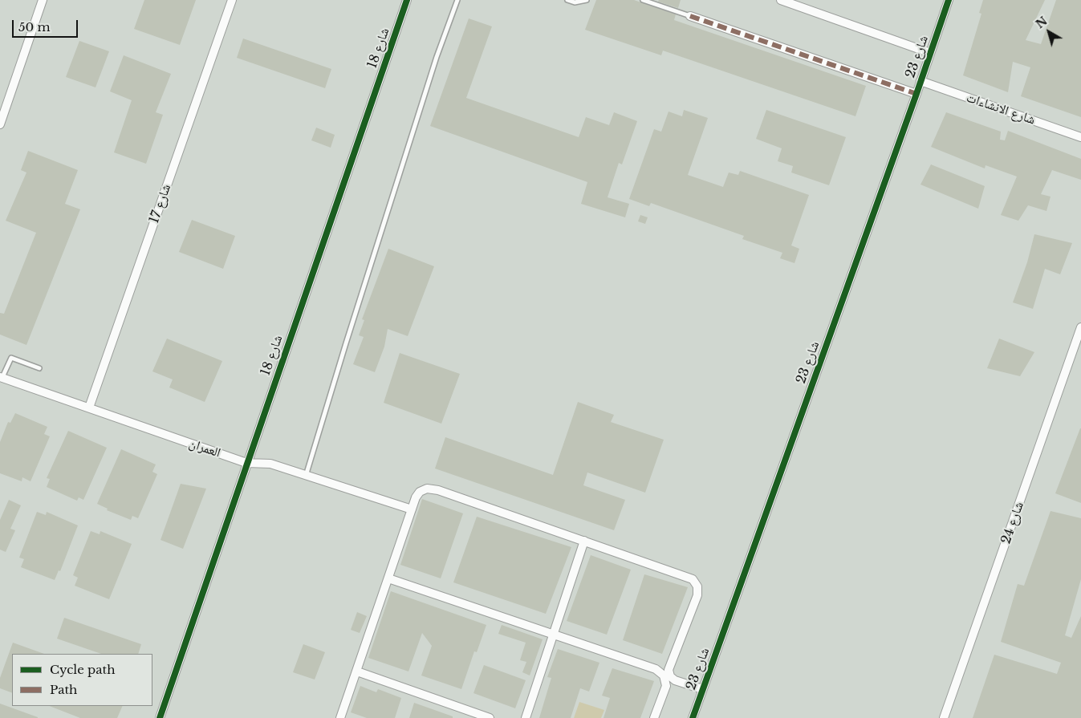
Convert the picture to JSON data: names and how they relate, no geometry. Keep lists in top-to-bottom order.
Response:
{
  "streets": {
    "street": [
      "شارع 18",
      "شارع 23",
      "شارع الانشاءات",
      "شارع 17",
      "العمران",
      "شارع 24"
    ]
  },
  "crossings": [
    ["شارع 18", "العمران"],
    ["شارع 23", "شارع الانشاءات"],
    ["شارع 17", "العمران"]
  ],
  "legend": ["Cycle path", "Path"],
  "scale_bar": "50 m",
  "north": "top left"
}
